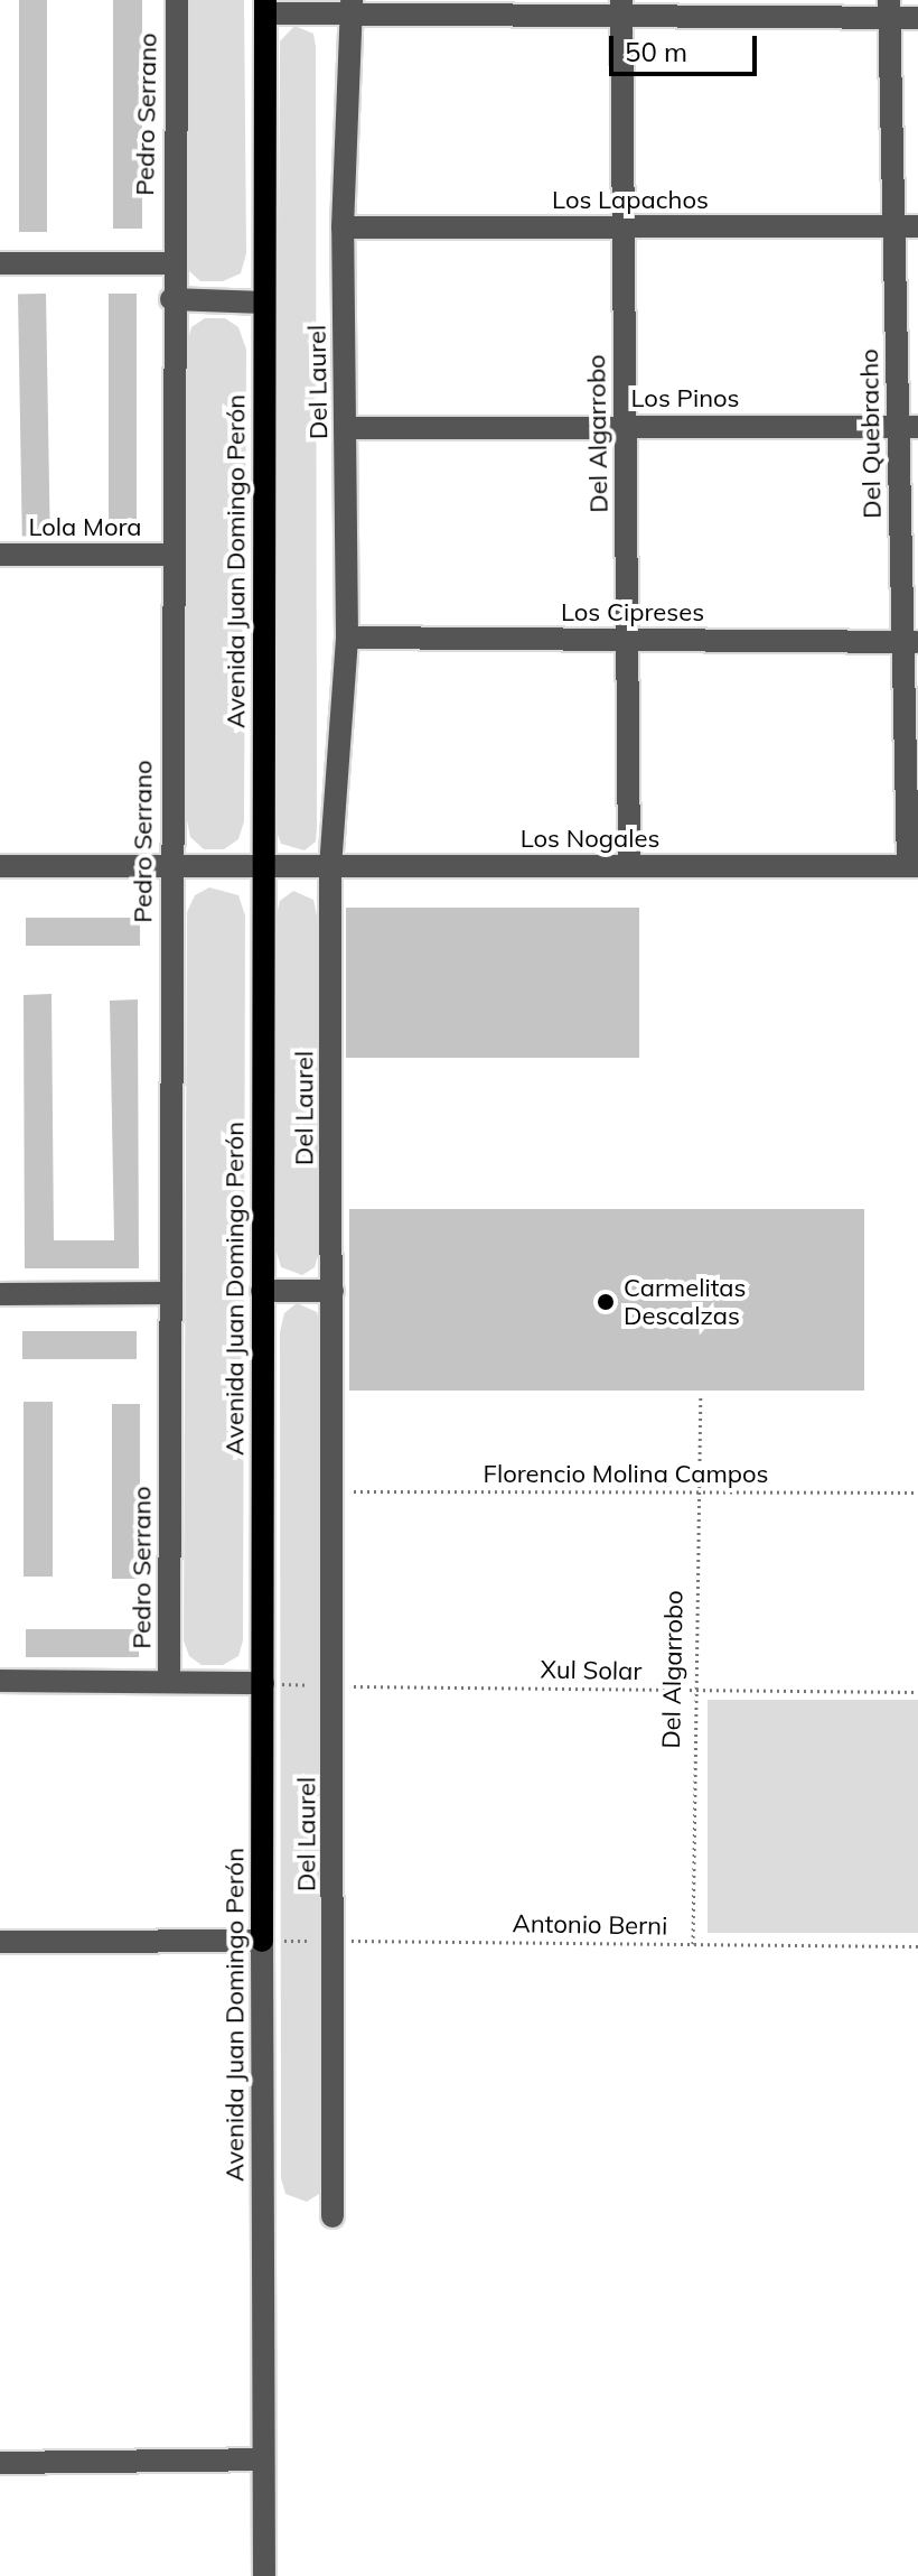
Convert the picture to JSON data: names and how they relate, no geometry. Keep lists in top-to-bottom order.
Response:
{
  "streets": {
    "main road": ["Avenida Juan Domingo Perón"],
    "street": [
      "Pedro Serrano",
      "Los Lapachos",
      "Del Laurel",
      "Los Pinos",
      "Del Algarrobo",
      "Del Quebracho",
      "Lola Mora",
      "Los Cipreses",
      "Los Nogales"
    ],
    "path": ["Florencio Molina Campos", "Xul Solar", "Antonio Berni"]
  },
  "crossings": [
    ["Pedro Serrano", "Lola Mora"],
    ["Pedro Serrano", "Los Nogales"],
    ["Los Lapachos", "Del Laurel"],
    ["Los Lapachos", "Del Algarrobo"],
    ["Los Lapachos", "Del Quebracho"],
    ["Del Laurel", "Los Pinos"],
    ["Del Laurel", "Los Cipreses"],
    ["Del Laurel", "Los Nogales"],
    ["Del Laurel", "Florencio Molina Campos"],
    ["Del Laurel", "Xul Solar"],
    ["Del Laurel", "Antonio Berni"],
    ["Los Pinos", "Del Algarrobo"],
    ["Los Pinos", "Del Quebracho"],
    ["Del Algarrobo", "Los Cipreses"],
    ["Del Algarrobo", "Los Nogales"],
    ["Del Algarrobo", "Florencio Molina Campos"],
    ["Del Algarrobo", "Xul Solar"],
    ["Del Algarrobo", "Antonio Berni"],
    ["Del Quebracho", "Los Cipreses"],
    ["Del Quebracho", "Los Nogales"],
    ["Avenida Juan Domingo Perón", "Los Nogales"],
    ["Avenida Juan Domingo Perón", "Xul Solar"],
    ["Avenida Juan Domingo Perón", "Antonio Berni"]
  ],
  "places": ["Carmelitas Descalzas"],
  "scale_bar": "50 m"
}
